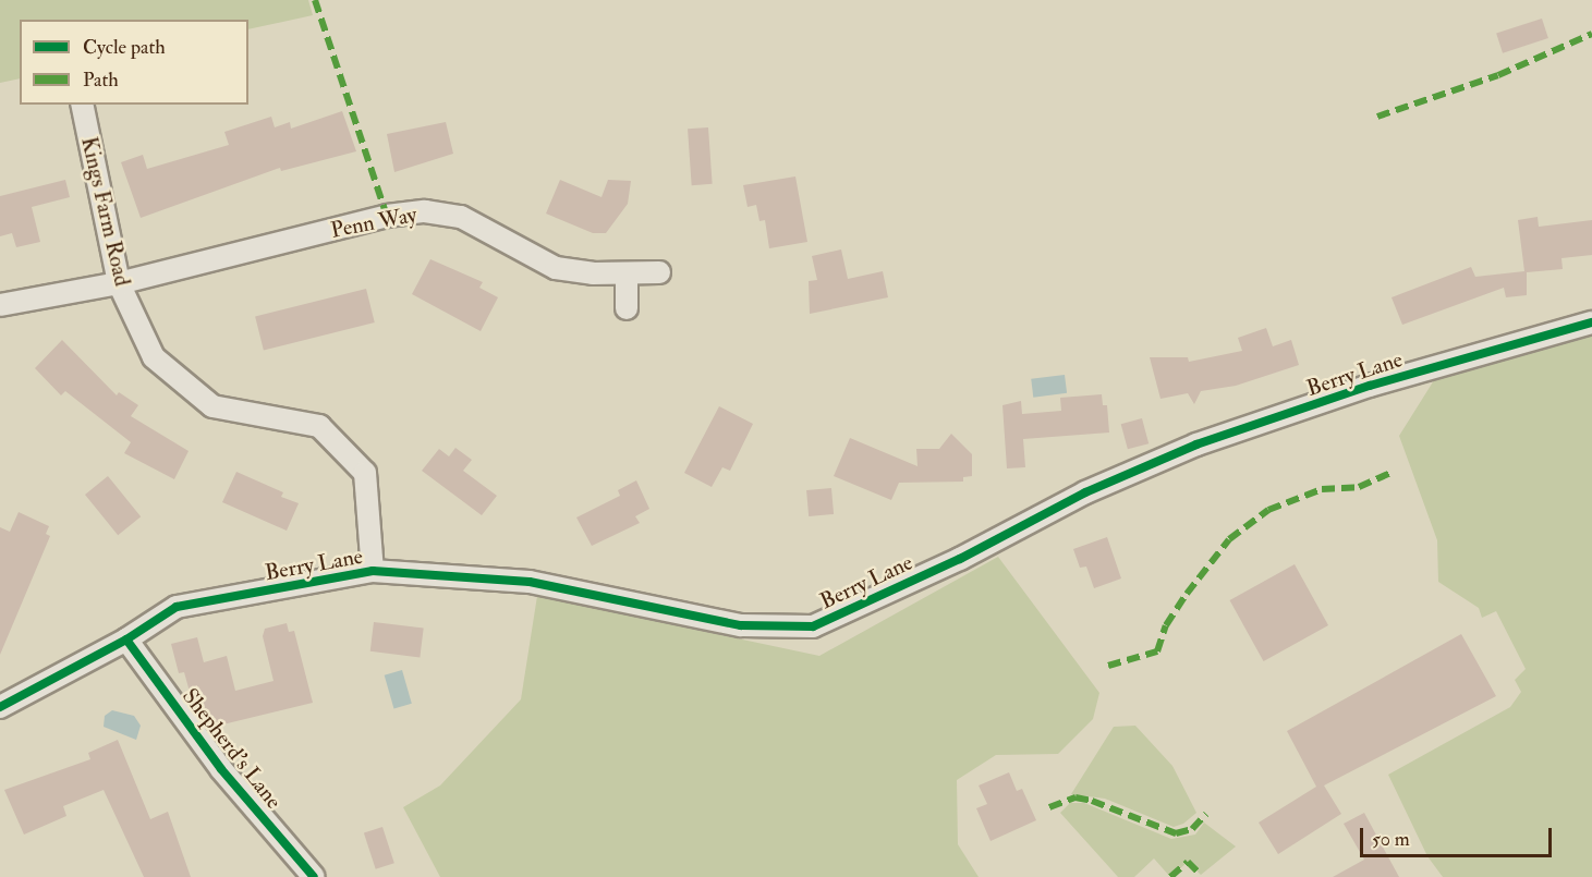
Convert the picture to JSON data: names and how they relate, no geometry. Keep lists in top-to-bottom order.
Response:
{
  "streets": {
    "street": [
      "Kings Farm Road",
      "Penn Way",
      "Berry Lane",
      "Shepherd's Lane"
    ]
  },
  "crossings": [
    ["Kings Farm Road", "Penn Way"],
    ["Kings Farm Road", "Berry Lane"],
    ["Berry Lane", "Shepherd's Lane"]
  ],
  "legend": ["Cycle path", "Path"],
  "scale_bar": "50 m"
}
